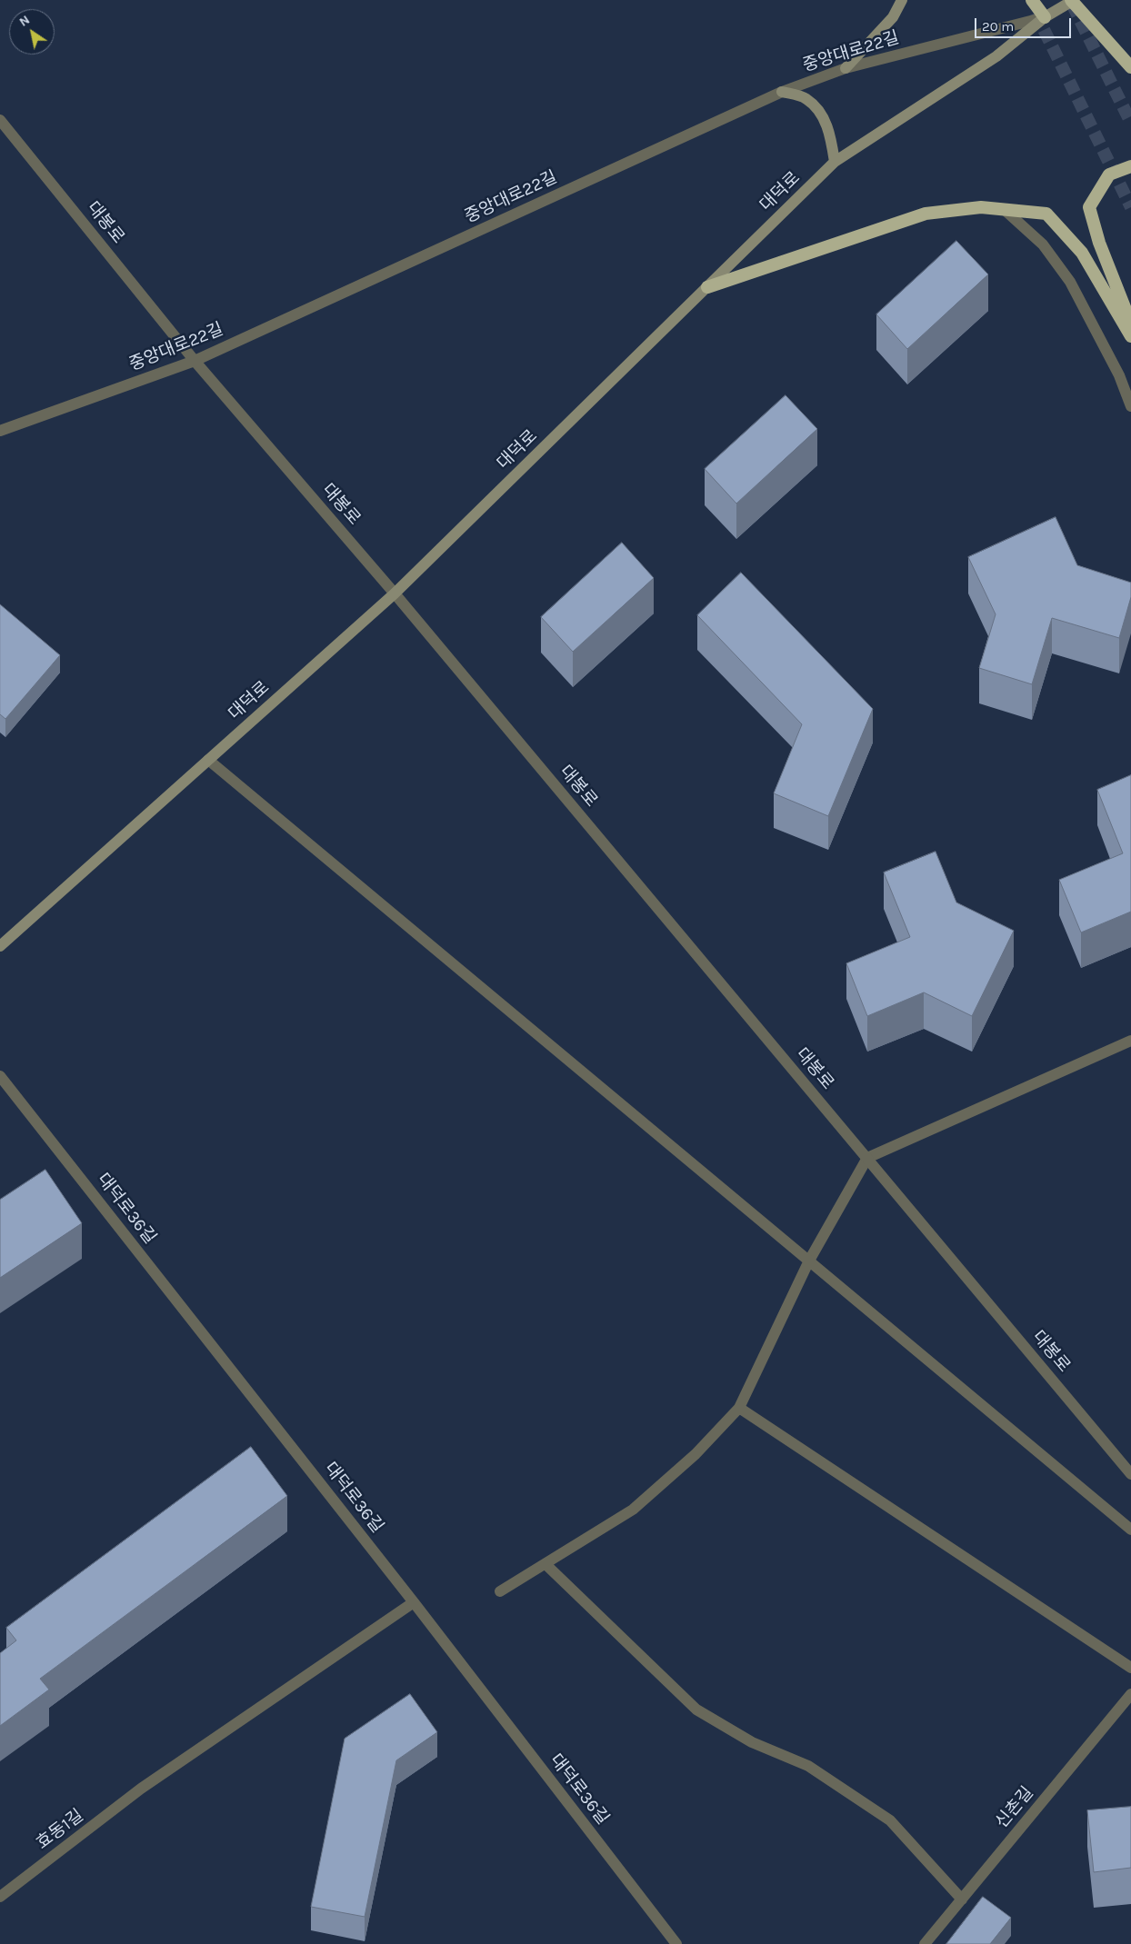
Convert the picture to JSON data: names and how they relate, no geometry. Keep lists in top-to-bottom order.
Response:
{
  "streets": {
    "main road": ["대덕로"],
    "street": [
      "중앙대로22길",
      "대봉로",
      "대덕로36길",
      "신촌길",
      "효동1길"
    ]
  },
  "crossings": [
    ["중앙대로22길", "대덕로"],
    ["중앙대로22길", "대봉로"],
    ["대덕로", "대봉로"],
    ["대덕로36길", "효동1길"]
  ],
  "scale_bar": "20 m",
  "north": "top left"
}
